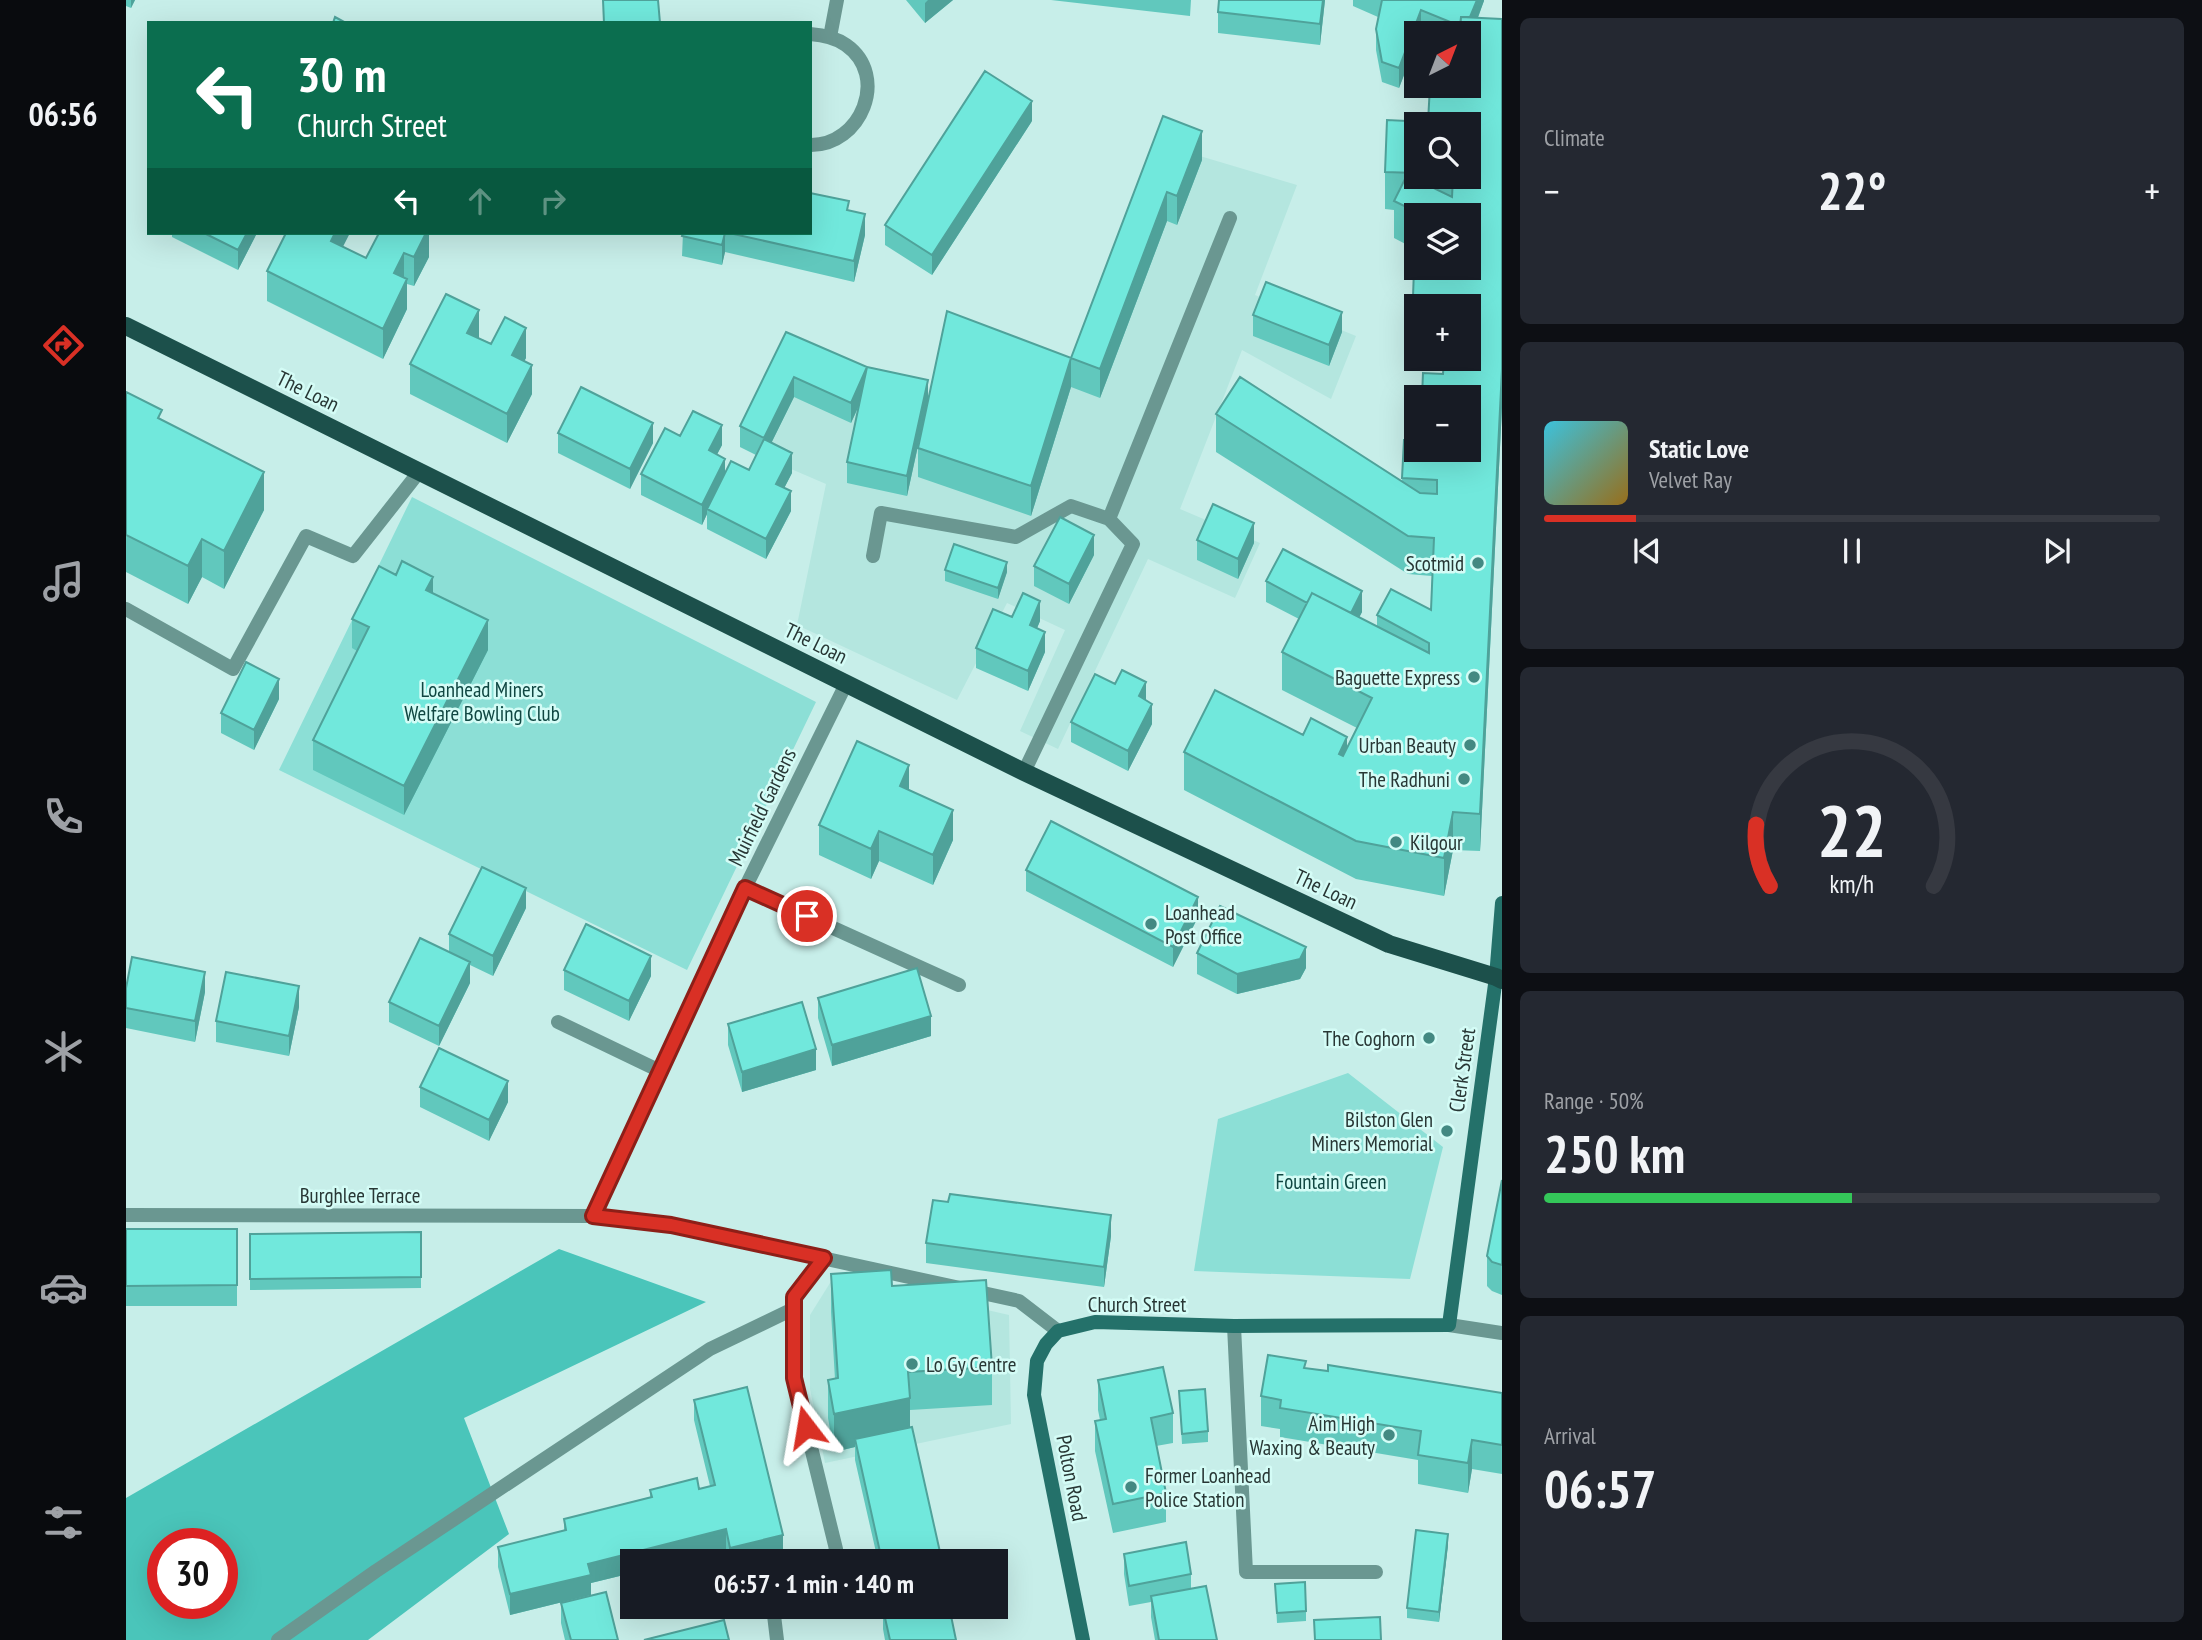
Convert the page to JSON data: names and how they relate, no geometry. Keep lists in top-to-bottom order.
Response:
{
  "streets": {
    "main road": ["The Loan"],
    "street": [
      "Muirfield Gardens",
      "Clerk Street",
      "Burghlee Terrace",
      "Church Street",
      "Polton Road"
    ]
  },
  "crossings": [
    ["The Loan", "Muirfield Gardens"],
    ["The Loan", "Clerk Street"],
    ["Muirfield Gardens", "Burghlee Terrace"],
    ["Clerk Street", "Church Street"],
    ["Church Street", "Polton Road"]
  ],
  "parks": ["Loanhead Miners Welfare Bowling Club", "Fountain Green"],
  "places": [
    "Scotmid",
    "Baguette Express",
    "Urban Beauty",
    "The Radhuni",
    "Kilgour",
    "Loanhead Post Office",
    "The Coghorn",
    "Bilston Glen Miners Memorial",
    "Lo Gy Centre",
    "Aim High Waxing & Beauty",
    "Former Loanhead Police Station"
  ],
  "north": "top right",
  "page": {
    "tabs": "06:56",
    "tile": [
      "Climate",
      ["Range · 50%", "250 km"],
      ["Arrival", "06:57"]
    ],
    "map_buttons": ["+", "−"],
    "turn": ["30 m", "Church Street"],
    "heat": ["−", "22°", "+"],
    "song": ["Static Love", "Velvet Ray"],
    "limit": "30",
    "trip": "06:57 · 1 min · 140 m",
    "gauge": ["22", "km/h"]
  }
}
